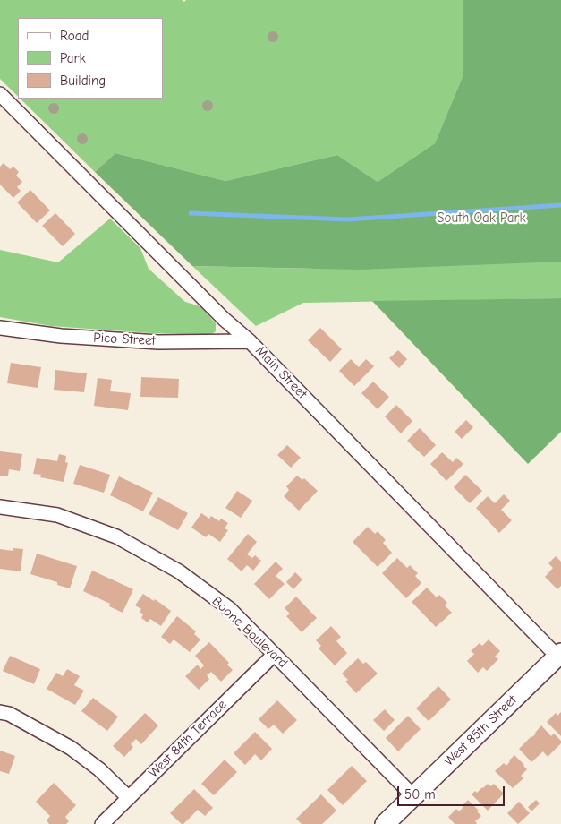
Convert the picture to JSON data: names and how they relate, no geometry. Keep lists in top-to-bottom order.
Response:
{
  "streets": {
    "main road": ["West 85th Street"],
    "street": [
      "Pico Street",
      "Main Street",
      "Boone Boulevard",
      "West 84th Terrace"
    ]
  },
  "crossings": [
    ["Pico Street", "Main Street"],
    ["Main Street", "West 85th Street"],
    ["Boone Boulevard", "West 85th Street"],
    ["Boone Boulevard", "West 84th Terrace"]
  ],
  "parks": ["South Oak Park"],
  "legend": ["Road", "Park", "Building"],
  "scale_bar": "50 m"
}
